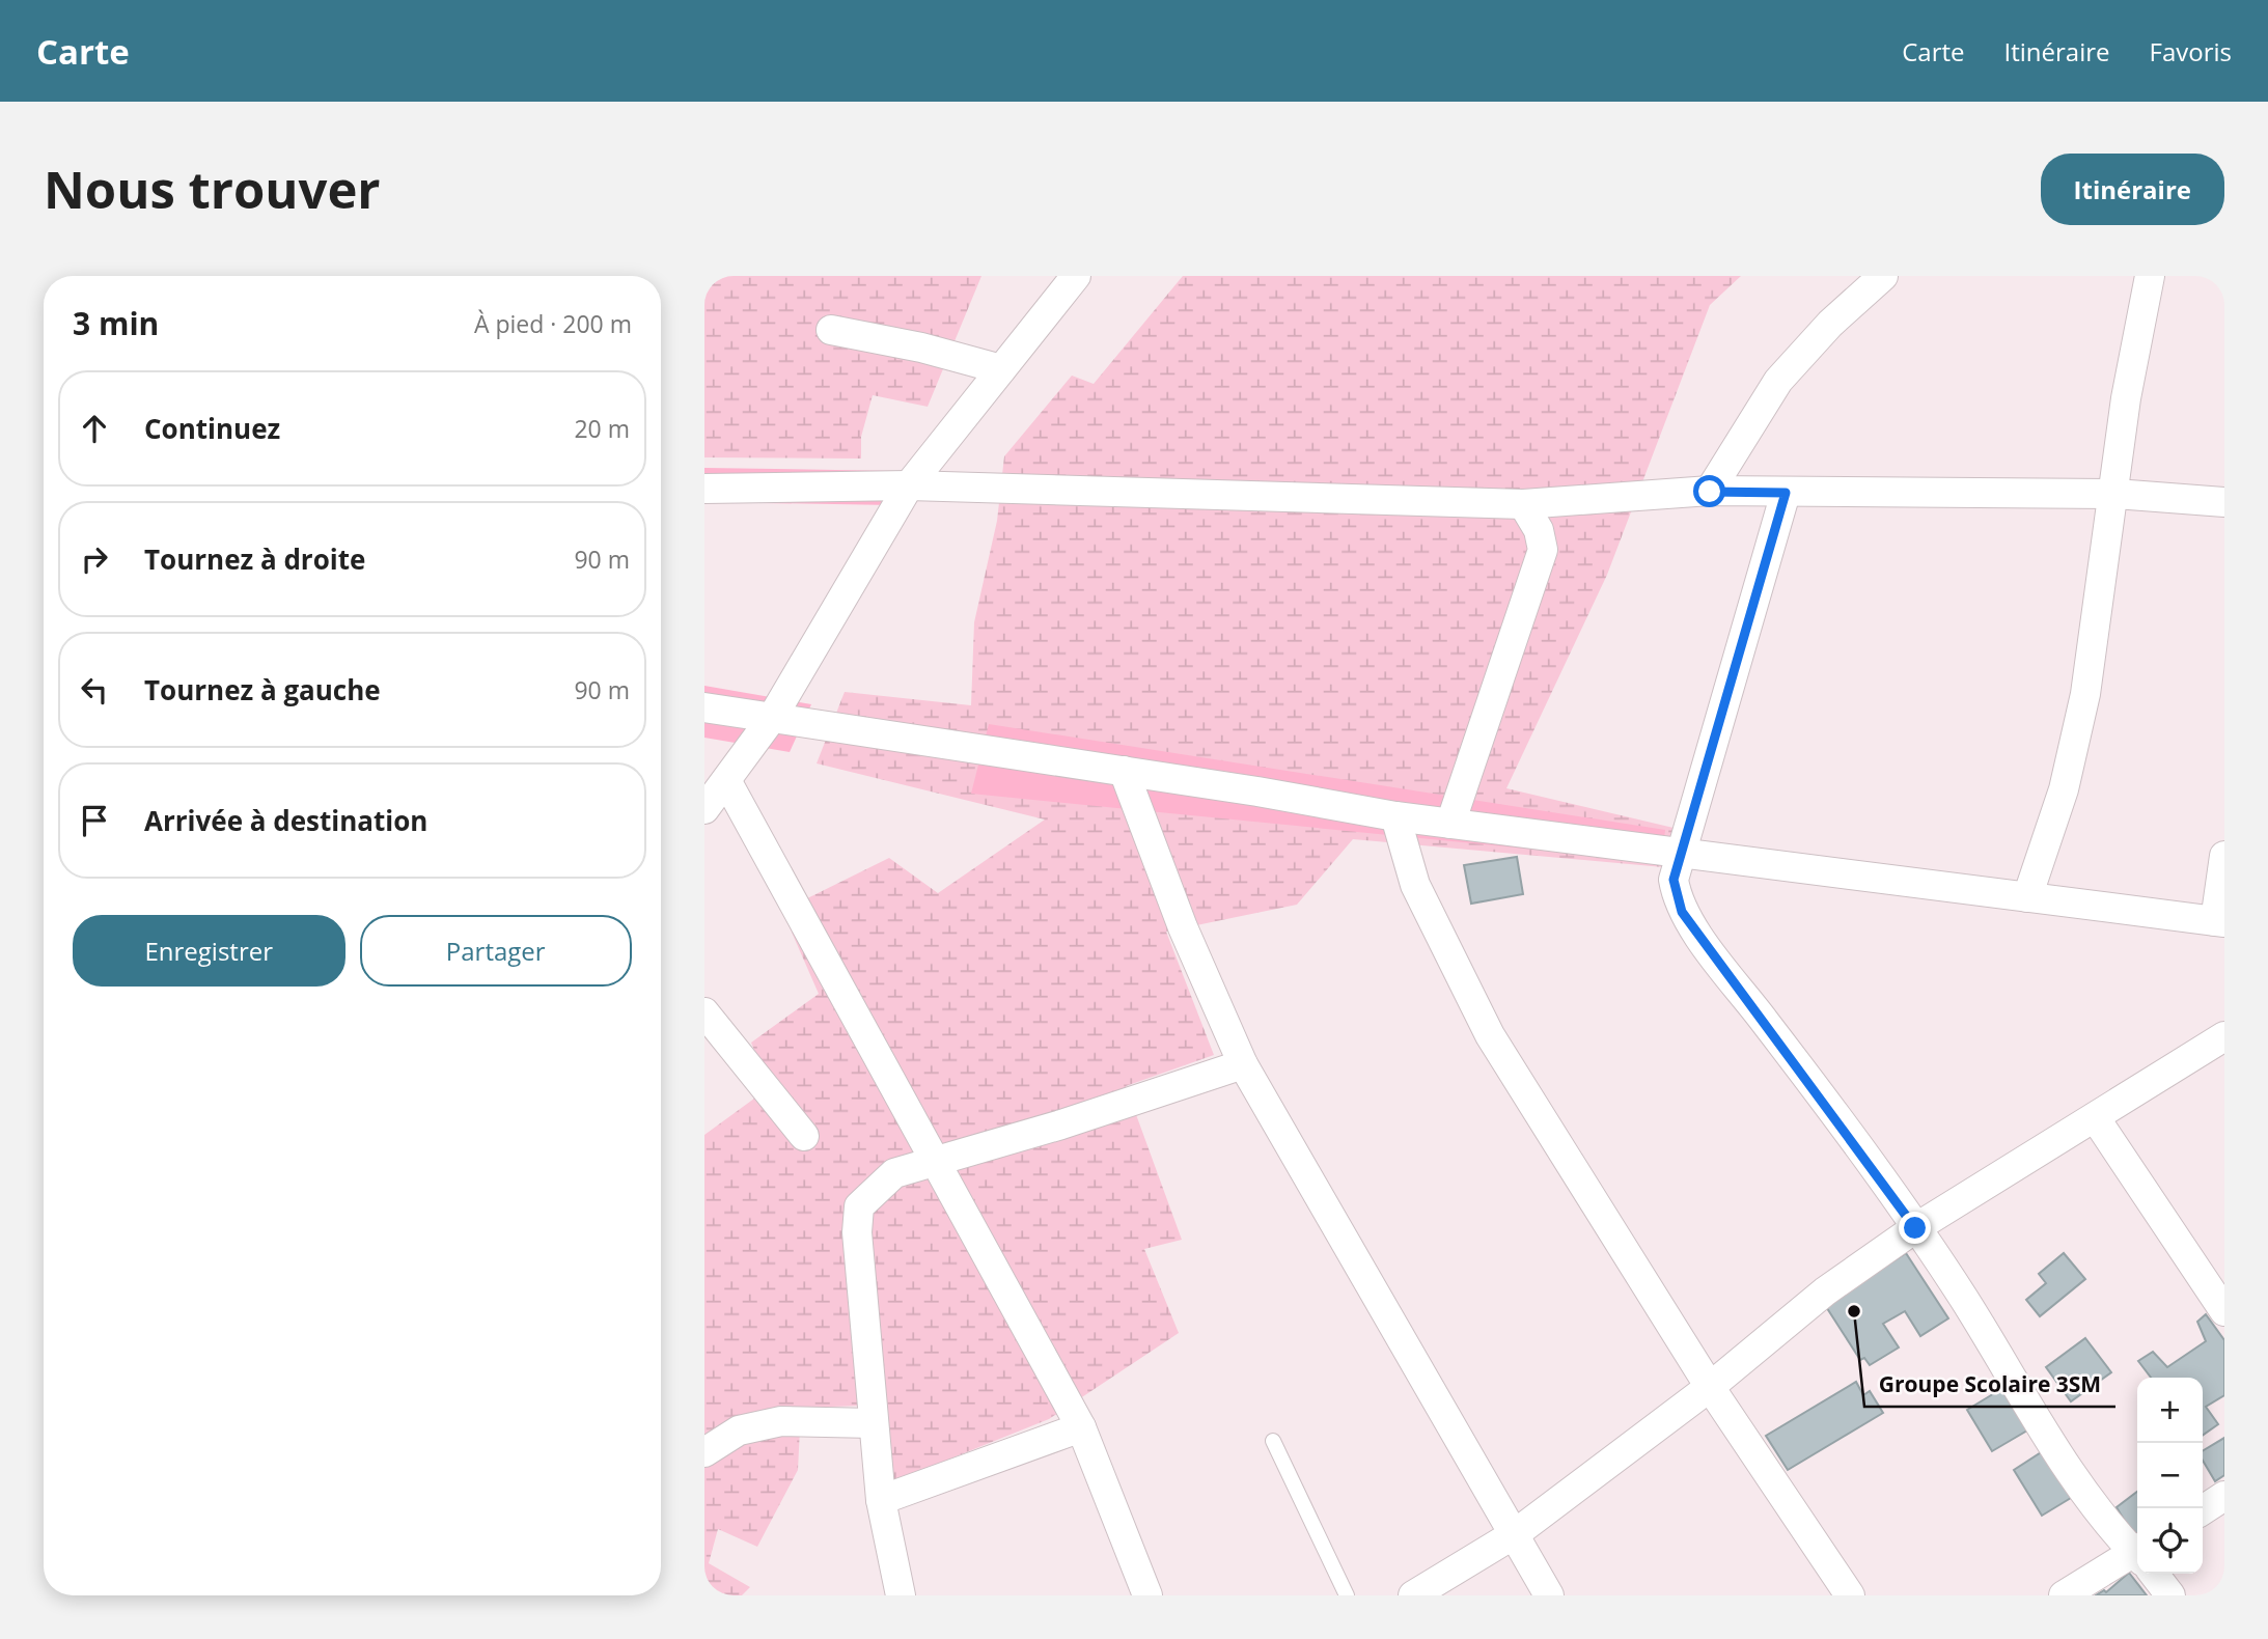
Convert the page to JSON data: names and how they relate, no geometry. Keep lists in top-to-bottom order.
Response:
{
  "places": ["Groupe Scolaire 3SM"],
  "page": {
    "header": "Carte",
    "nav": ["Carte", "Itinéraire", "Favoris"],
    "buttons": [
      "Itinéraire",
      ["Enregistrer", "Partager"]
    ],
    "title": "Nous trouver",
    "heading": ["3 min", "À pied · 200 m"],
    "list": [
      ["Continuez", "20 m"],
      ["Tournez à droite", "90 m"],
      ["Tournez à gauche", "90 m"],
      "Arrivée à destination"
    ],
    "map_buttons": ["+", "−"]
  }
}
